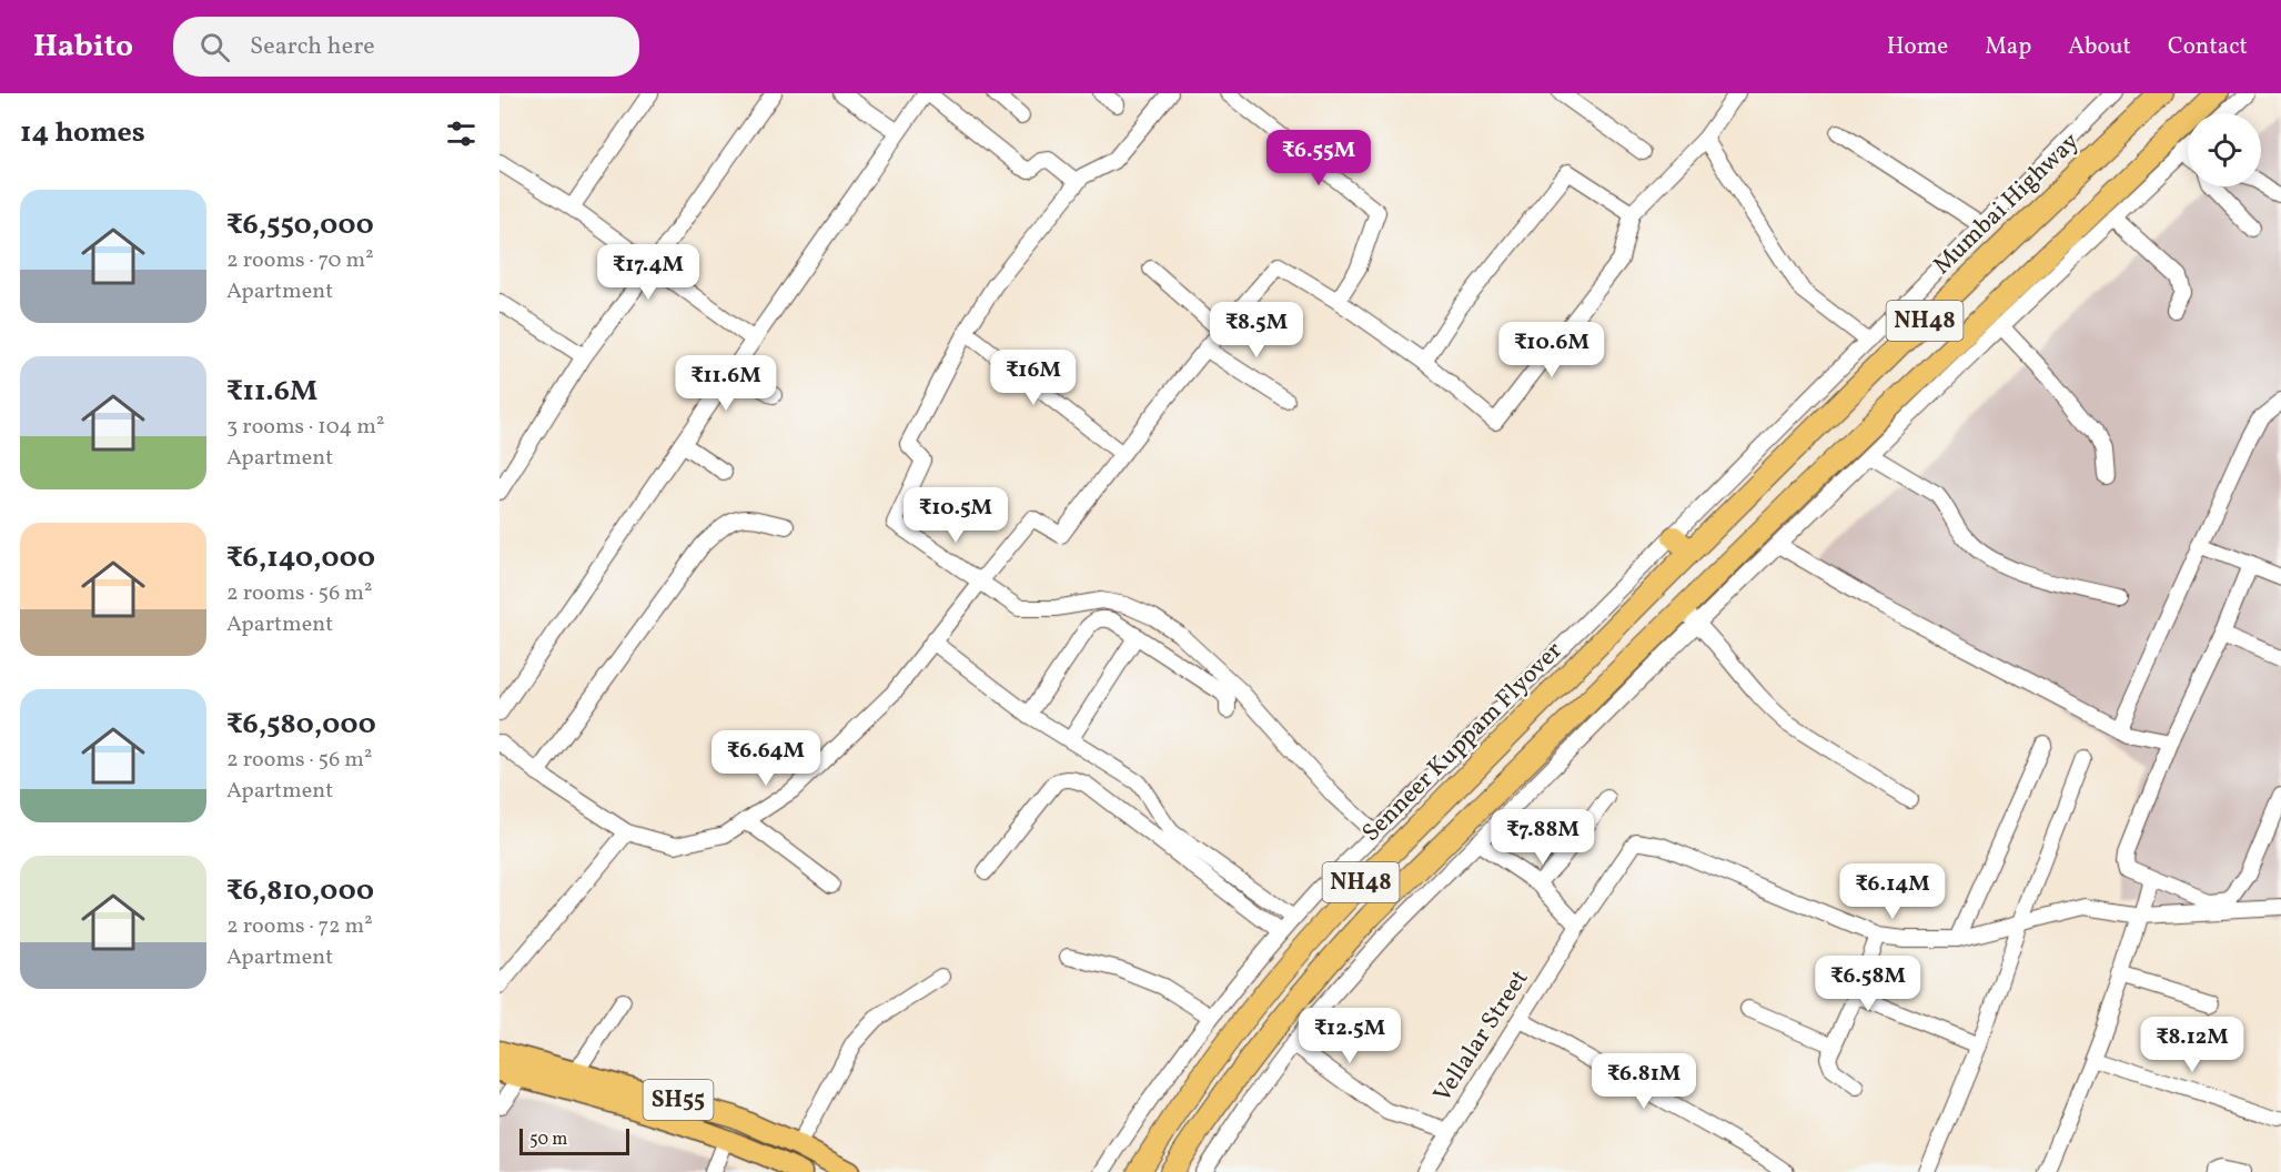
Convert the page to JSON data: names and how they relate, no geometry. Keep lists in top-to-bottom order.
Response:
{
  "streets": {
    "highway": ["Mumbai Highway", "NH48", "Senneer Kuppam Flyover"],
    "main road": ["SH55"],
    "street": ["Vellalar Street"]
  },
  "crossings": [
    ["Mumbai Highway", "Senneer Kuppam Flyover"]
  ],
  "scale_bar": "50 m",
  "page": {
    "header": "Habito",
    "search": "Search here",
    "nav": [
      "Home",
      "Map",
      "About",
      "Contact"
    ],
    "heading": "14 homes",
    "price": [
      "₹6.55M",
      "₹17.4M",
      "₹8.5M",
      "₹10.6M",
      "₹16M",
      "₹11.6M",
      "₹10.5M",
      "₹6.64M",
      "₹7.88M",
      "₹6.14M",
      "₹6.58M",
      "₹12.5M",
      "₹8.12M",
      "₹6.81M"
    ],
    "list": [
      {
        "name": "₹6,550,000",
        "note": "2 rooms · 70 m² · Apartment"
      },
      {
        "name": "₹11.6M",
        "note": "3 rooms · 104 m² · Apartment"
      },
      {
        "name": "₹6,140,000",
        "note": "2 rooms · 56 m² · Apartment"
      },
      {
        "name": "₹6,580,000",
        "note": "2 rooms · 56 m² · Apartment"
      },
      {
        "name": "₹6,810,000",
        "note": "2 rooms · 72 m² · Apartment"
      }
    ],
    "scale": "50 m"
  }
}
